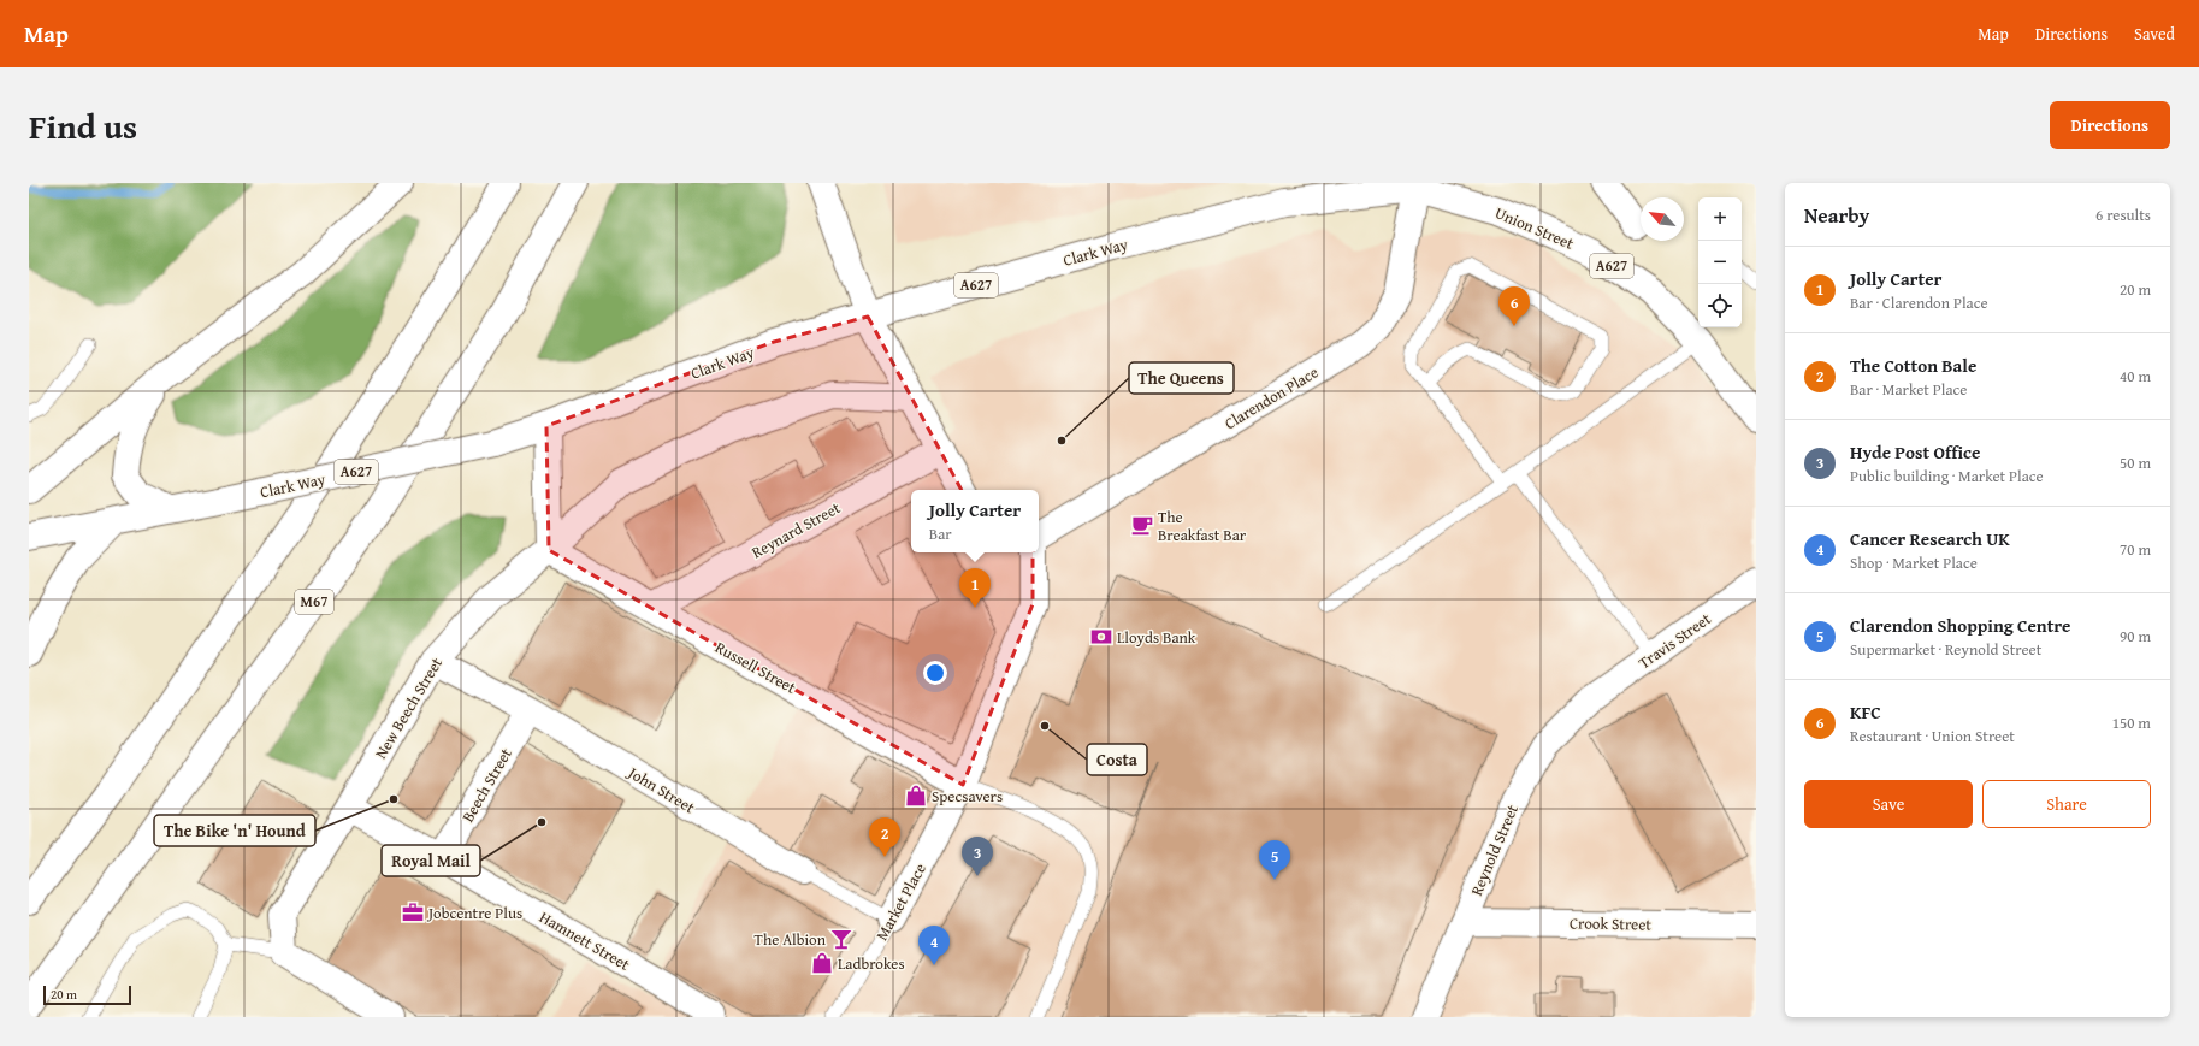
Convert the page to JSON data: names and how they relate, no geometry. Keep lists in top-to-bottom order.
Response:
{
  "streets": {
    "main road": [
      "Union Street",
      "Clark Way",
      "A627",
      "Clarendon Place",
      "Reynard Street",
      "M67",
      "Travis Street",
      "Russell Street",
      "New Beech Street",
      "Beech Street",
      "John Street",
      "Reynold Street",
      "Market Place",
      "Crook Street",
      "Hamnett Street"
    ]
  },
  "crossings": [
    ["Union Street", "Clark Way"],
    ["Union Street", "Clarendon Place"],
    ["Clark Way", "Clarendon Place"],
    ["Reynard Street", "Russell Street"],
    ["Travis Street", "Reynold Street"],
    ["Russell Street", "New Beech Street"],
    ["Russell Street", "Market Place"],
    ["New Beech Street", "John Street"],
    ["New Beech Street", "Hamnett Street"],
    ["Beech Street", "John Street"],
    ["Beech Street", "Hamnett Street"],
    ["John Street", "Market Place"],
    ["Reynold Street", "Crook Street"]
  ],
  "places": {
    "other": [
      "The Queens",
      "Costa",
      "The Bike 'n' Hound",
      "Royal Mail"
    ],
    "cafe": ["The Breakfast Bar"],
    "bank": ["Lloyds Bank"],
    "shop": ["Specsavers", "Ladbrokes"],
    "office": ["Jobcentre Plus"],
    "bar": ["The Albion"]
  },
  "scale_bar": "20 m",
  "north": "top left",
  "page": {
    "header": "Map",
    "nav": ["Map", "Directions", "Saved"],
    "title": "Find us",
    "buttons": [
      "Directions",
      ["Save", "Share"]
    ],
    "heading": ["Nearby", "6 results"],
    "map_buttons": ["+", "−"],
    "list": [
      {
        "mark": "1",
        "name": "Jolly Carter",
        "note": "Bar · Clarendon Place",
        "value": "20 m"
      },
      {
        "mark": "2",
        "name": "The Cotton Bale",
        "note": "Bar · Market Place",
        "value": "40 m"
      },
      {
        "mark": "3",
        "name": "Hyde Post Office",
        "note": "Public building · Market Place",
        "value": "50 m"
      },
      {
        "mark": "4",
        "name": "Cancer Research UK",
        "note": "Shop · Market Place",
        "value": "70 m"
      },
      {
        "mark": "5",
        "name": "Clarendon Shopping Centre",
        "note": "Supermarket · Reynold Street",
        "value": "90 m"
      },
      {
        "mark": "6",
        "name": "KFC",
        "note": "Restaurant · Union Street",
        "value": "150 m"
      }
    ],
    "pins": [
      "6",
      "1",
      "2",
      "3",
      "5",
      "4"
    ],
    "popup": ["Jolly Carter", "Bar"],
    "scale": "20 m"
  }
}
